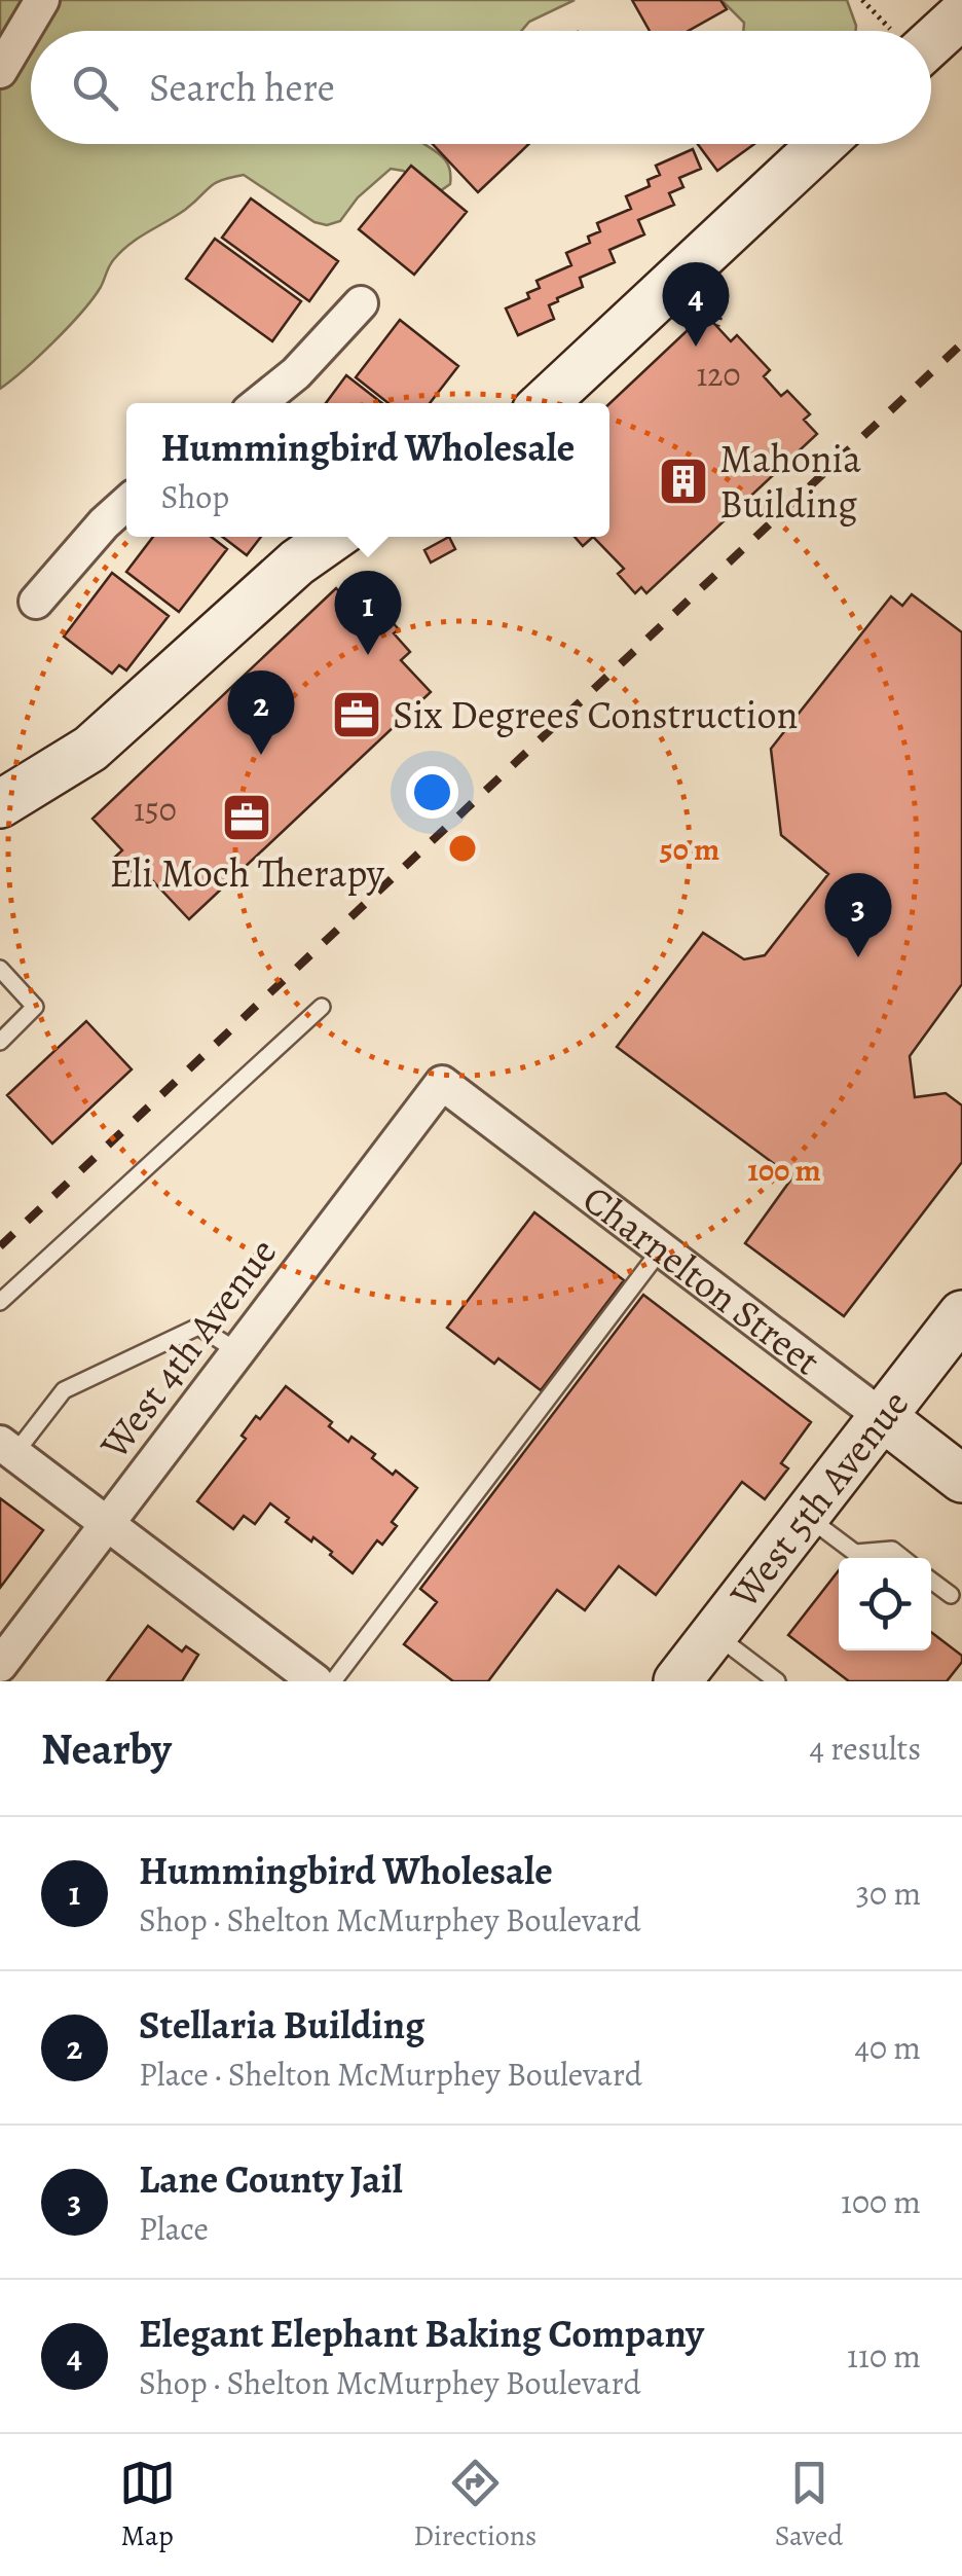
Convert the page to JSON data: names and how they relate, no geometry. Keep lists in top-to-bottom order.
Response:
{
  "streets": {
    "street": ["Charnelton Street", "West 4th Avenue", "West 5th Avenue"]
  },
  "crossings": [
    ["Charnelton Street", "West 4th Avenue"],
    ["Charnelton Street", "West 5th Avenue"]
  ],
  "places": {
    "building": ["Mahonia Building"],
    "office": ["Six Degrees Construction", "Eli Moch Therapy"]
  },
  "house_numbers": ["120", "150"],
  "page": {
    "search": "Search here",
    "pins": [
      "4",
      "1",
      "2",
      "3"
    ],
    "popup": ["Hummingbird Wholesale", "Shop"],
    "heading": ["Nearby", "4 results"],
    "list": [
      {
        "mark": "1",
        "name": "Hummingbird Wholesale",
        "note": "Shop · Shelton McMurphey Boulevard",
        "value": "30 m"
      },
      {
        "mark": "2",
        "name": "Stellaria Building",
        "note": "Place · Shelton McMurphey Boulevard",
        "value": "40 m"
      },
      {
        "mark": "3",
        "name": "Lane County Jail",
        "note": "Place",
        "value": "100 m"
      },
      {
        "mark": "4",
        "name": "Elegant Elephant Baking Company",
        "note": "Shop · Shelton McMurphey Boulevard",
        "value": "110 m"
      }
    ],
    "nav": ["Map", "Directions", "Saved"]
  },
  "rings": ["50 m", "100 m"]
}
